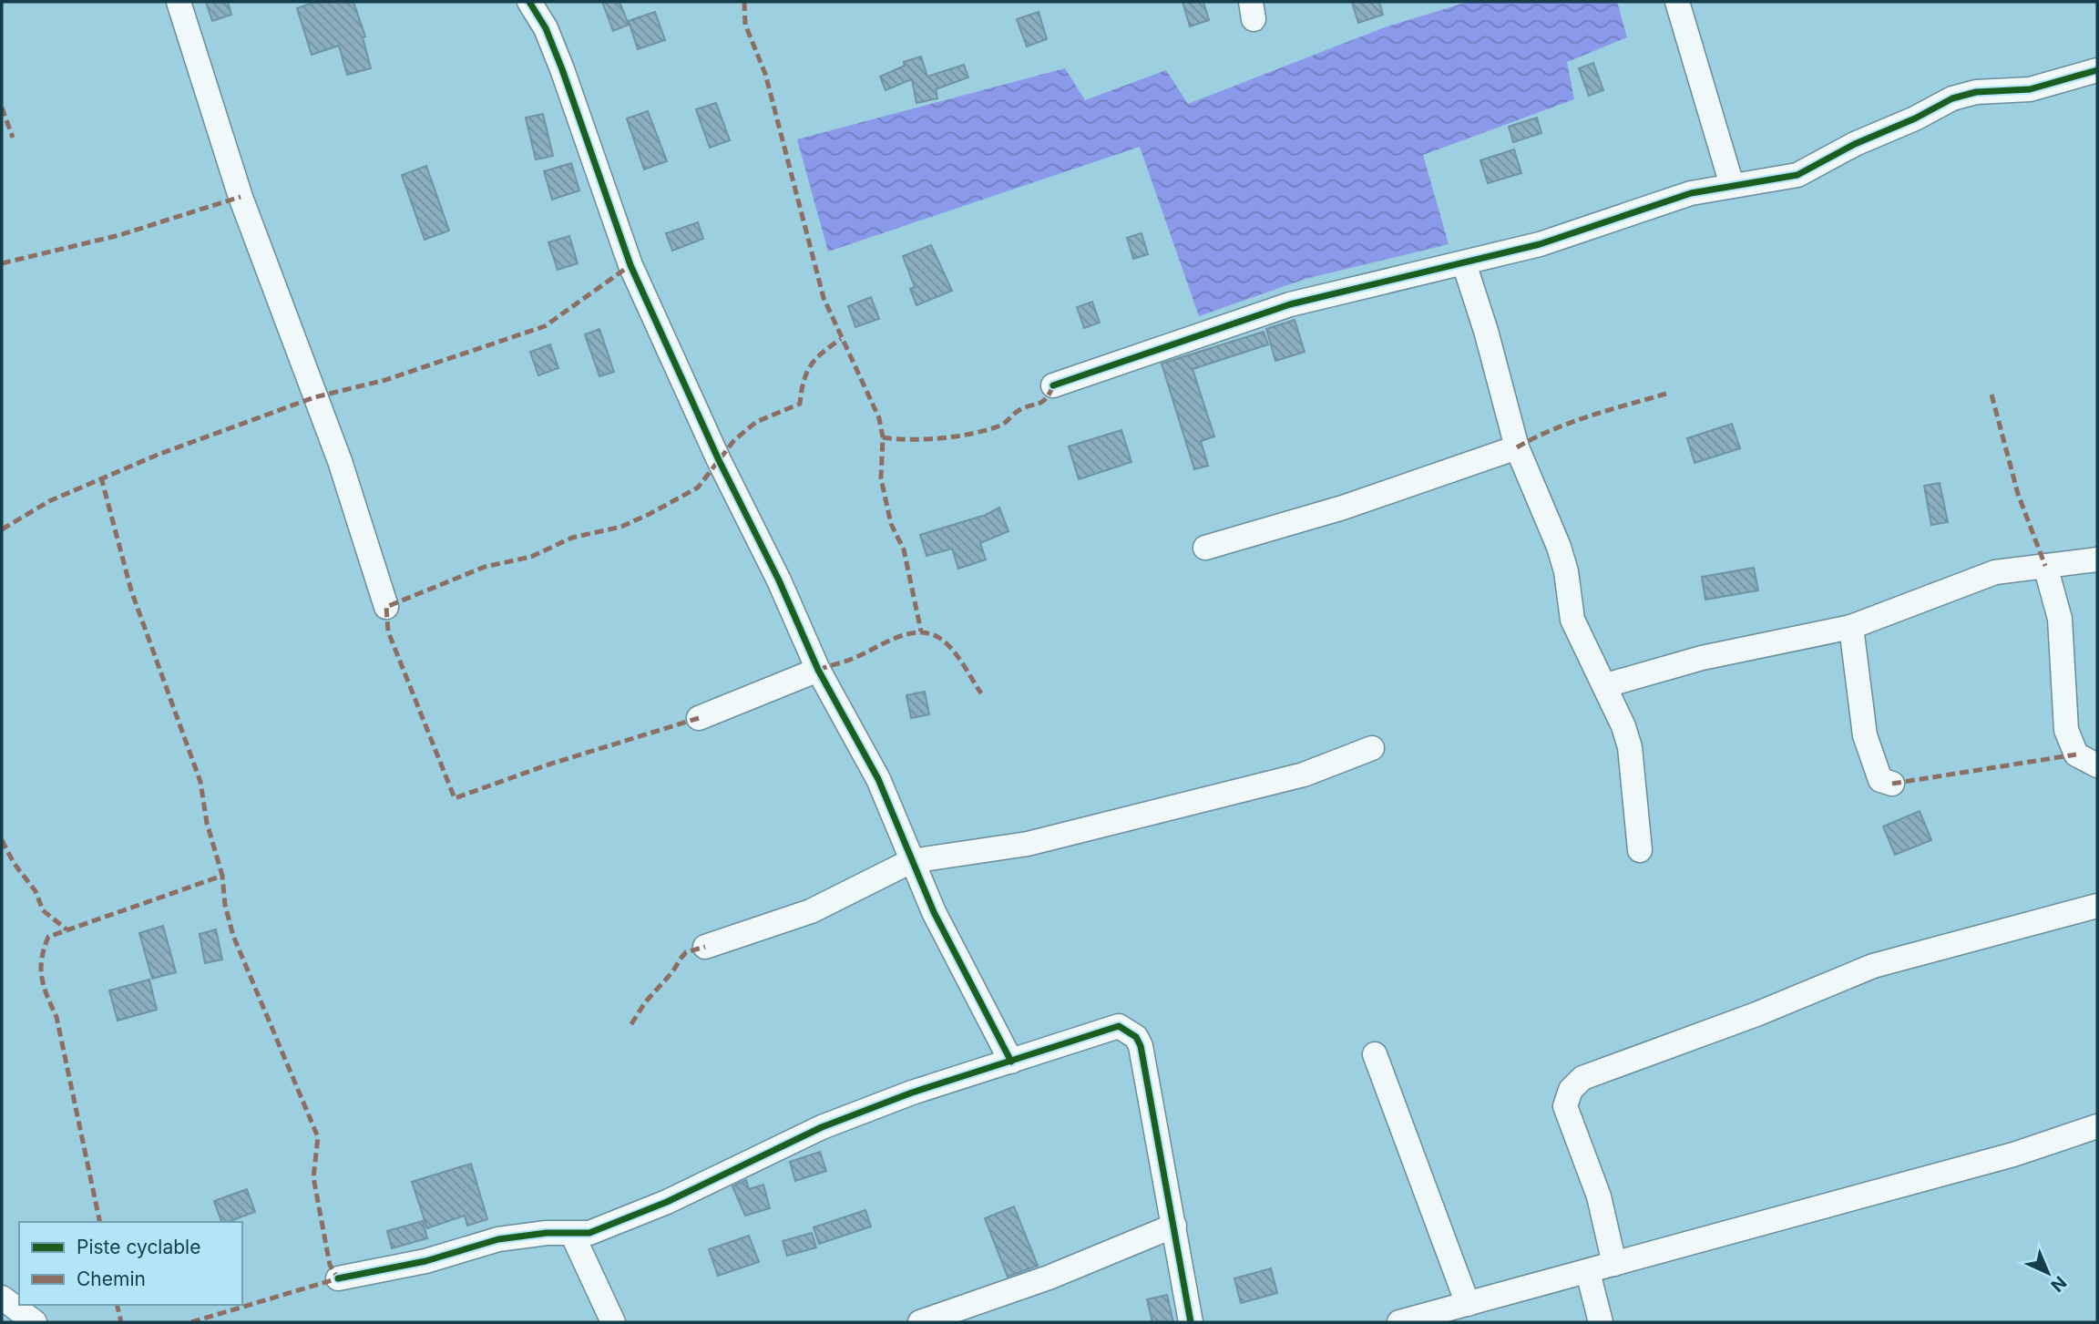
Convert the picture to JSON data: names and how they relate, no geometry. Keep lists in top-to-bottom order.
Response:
{
  "legend": ["Piste cyclable", "Chemin"],
  "north": "bottom right"
}
